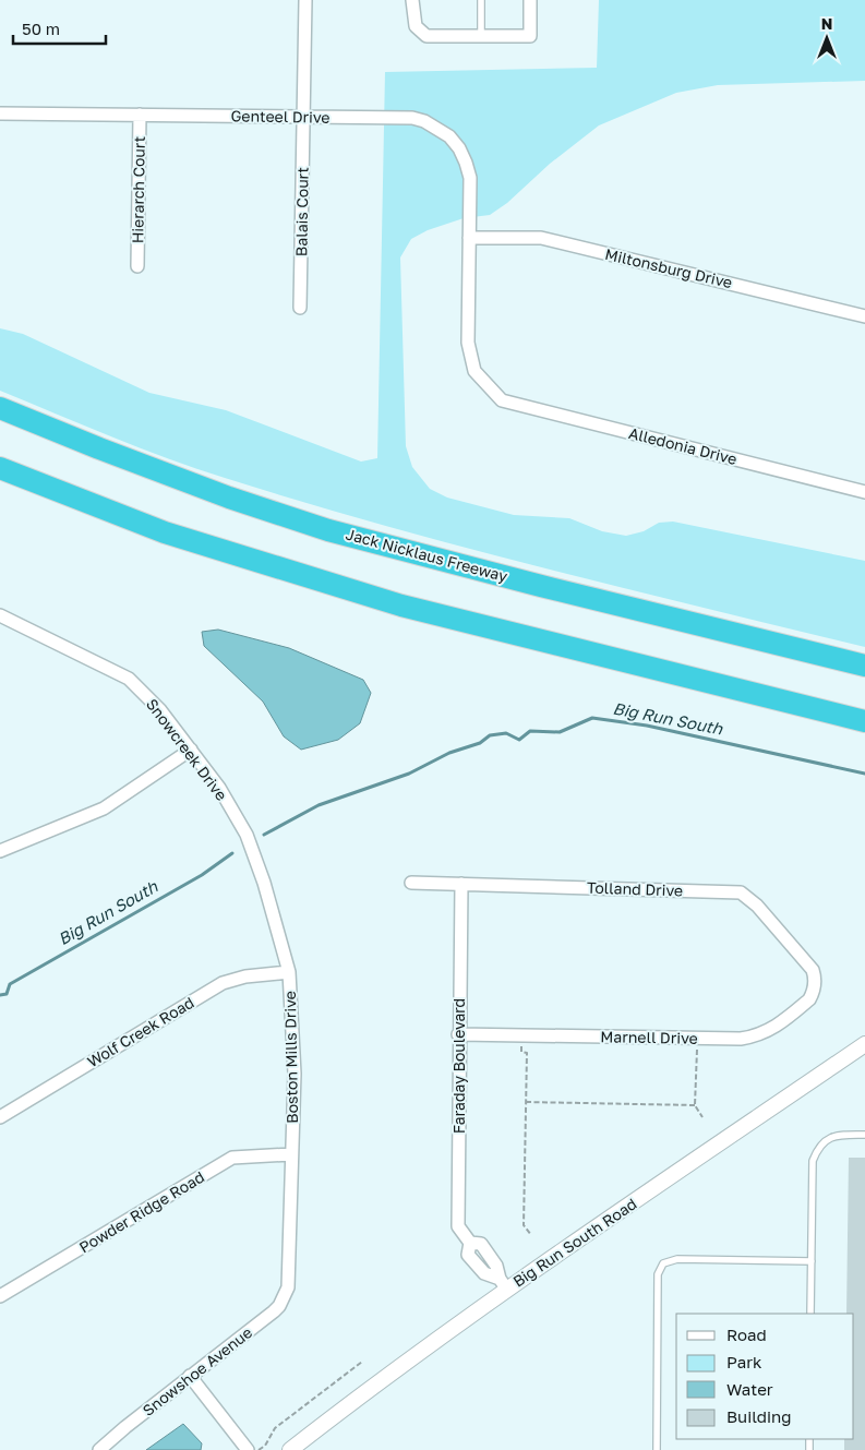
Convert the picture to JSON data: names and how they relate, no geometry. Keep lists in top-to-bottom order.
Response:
{
  "streets": {
    "highway": ["Jack Nicklaus Freeway"],
    "street": [
      "Genteel Drive",
      "Hierarch Court",
      "Balais Court",
      "Miltonsburg Drive",
      "Alledonia Drive",
      "Snowcreek Drive",
      "Tolland Drive",
      "Wolf Creek Road",
      "Marnell Drive",
      "Boston Mills Drive",
      "Faraday Boulevard",
      "Powder Ridge Road",
      "Big Run South Road",
      "Snowshoe Avenue"
    ]
  },
  "crossings": [
    ["Genteel Drive", "Hierarch Court"],
    ["Genteel Drive", "Balais Court"],
    ["Genteel Drive", "Miltonsburg Drive"],
    ["Genteel Drive", "Alledonia Drive"],
    ["Snowcreek Drive", "Boston Mills Drive"],
    ["Tolland Drive", "Marnell Drive"],
    ["Tolland Drive", "Faraday Boulevard"],
    ["Wolf Creek Road", "Boston Mills Drive"],
    ["Marnell Drive", "Faraday Boulevard"],
    ["Boston Mills Drive", "Powder Ridge Road"],
    ["Boston Mills Drive", "Snowshoe Avenue"],
    ["Faraday Boulevard", "Big Run South Road"]
  ],
  "water": ["Big Run South"],
  "legend": [
    "Road",
    "Park",
    "Water",
    "Building"
  ],
  "scale_bar": "50 m",
  "north": "top"
}
